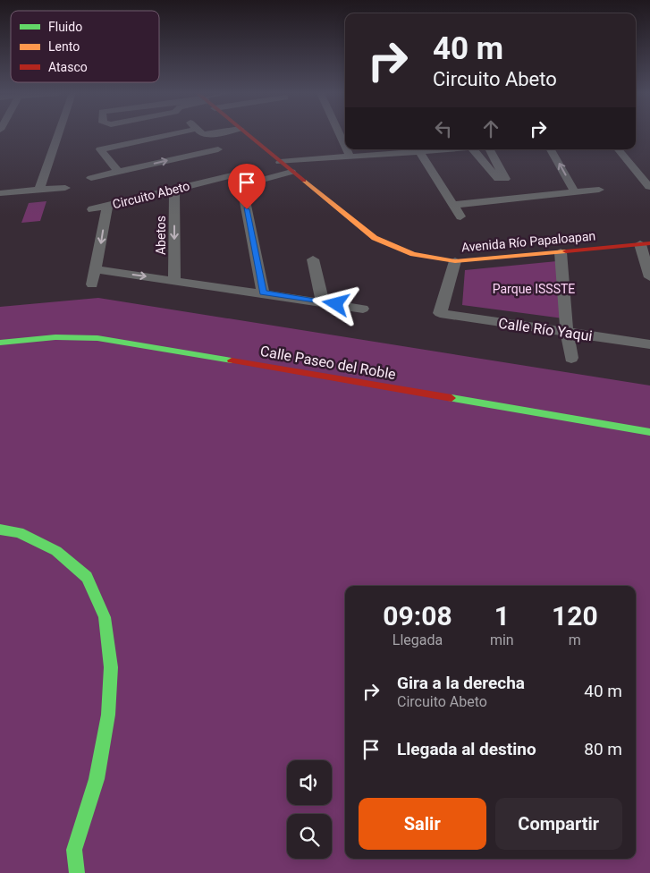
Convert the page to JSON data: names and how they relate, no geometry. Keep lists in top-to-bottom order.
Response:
{
  "streets": {
    "street": [
      "Circuito Abeto",
      "Abetos",
      "Avenida Río Papaloapan",
      "Calle Río Yaqui",
      "Calle Paseo del Roble"
    ]
  },
  "crossings": [
    ["Circuito Abeto", "Abetos"],
    ["Circuito Abeto", "Avenida Río Papaloapan"],
    ["Avenida Río Papaloapan", "Calle Río Yaqui"]
  ],
  "parks": ["Parque ISSSTE"],
  "legend": ["Fluido", "Lento", "Atasco"],
  "page": {
    "turn": ["40 m", "Circuito Abeto"],
    "eta": [
      "09:08",
      "Llegada",
      "1",
      "min",
      "120",
      "m"
    ],
    "list": [
      {
        "name": "Gira a la derecha",
        "note": "Circuito Abeto",
        "value": "40 m"
      },
      {
        "name": "Llegada al destino",
        "value": "80 m"
      }
    ],
    "buttons": ["Salir", "Compartir"]
  }
}
